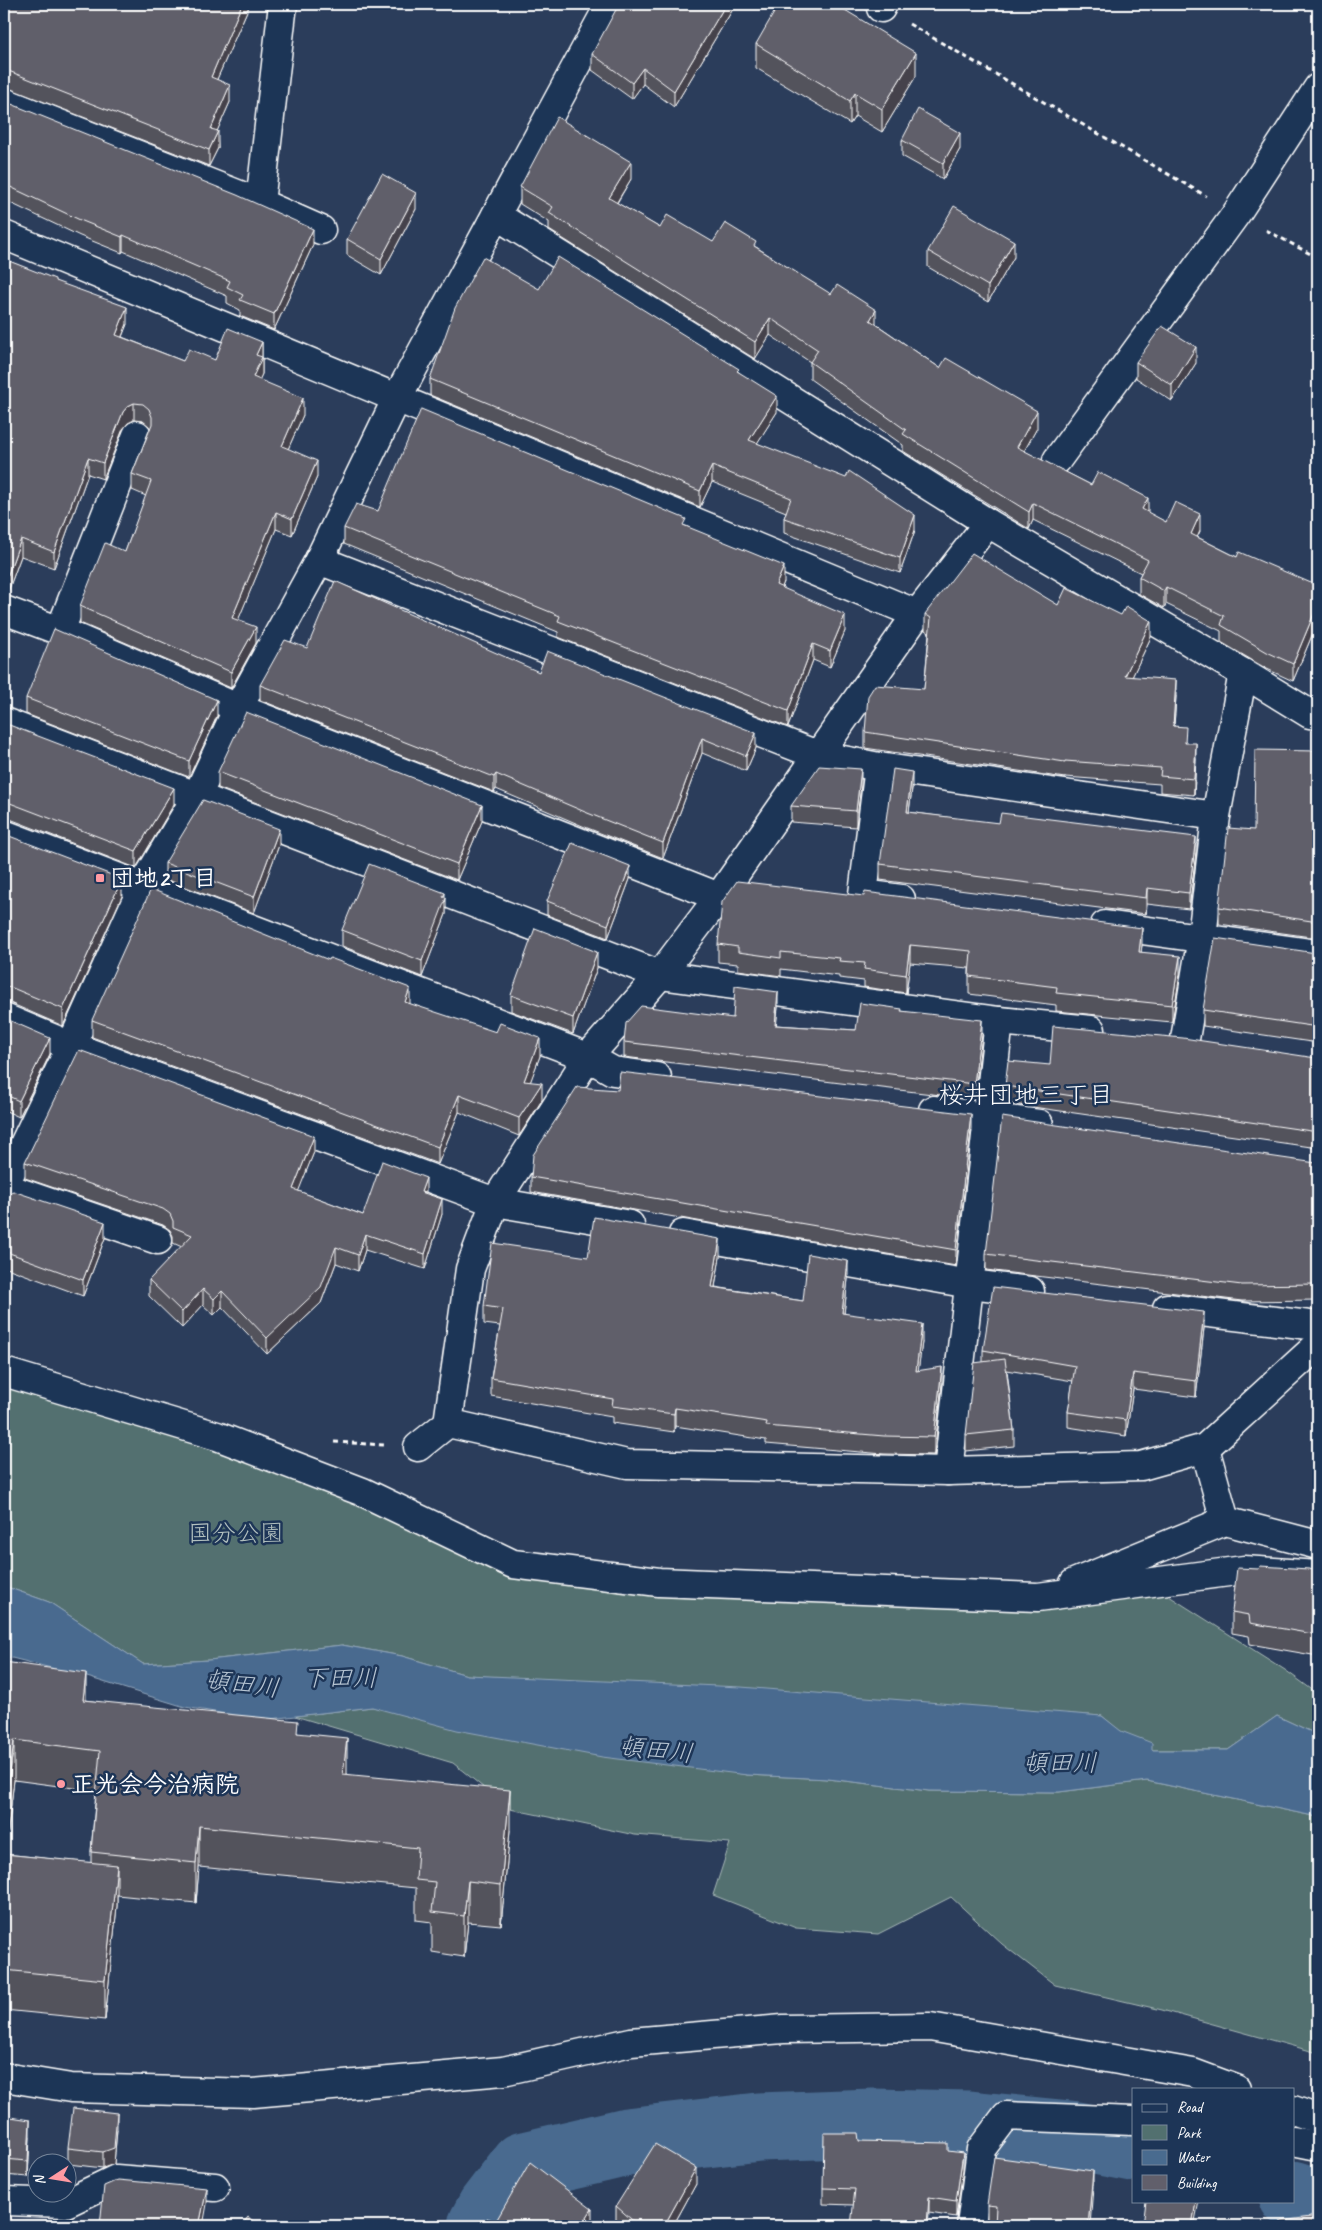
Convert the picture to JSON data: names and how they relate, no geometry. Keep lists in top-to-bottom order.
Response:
{
  "districts": ["桜井団地三丁目"],
  "water": ["下田川", "頓田川"],
  "parks": ["国分公園"],
  "places": {
    "transit": ["団地2丁目"],
    "other": ["正光会今治病院"]
  },
  "legend": [
    "Road",
    "Park",
    "Water",
    "Building"
  ],
  "north": "left"
}
